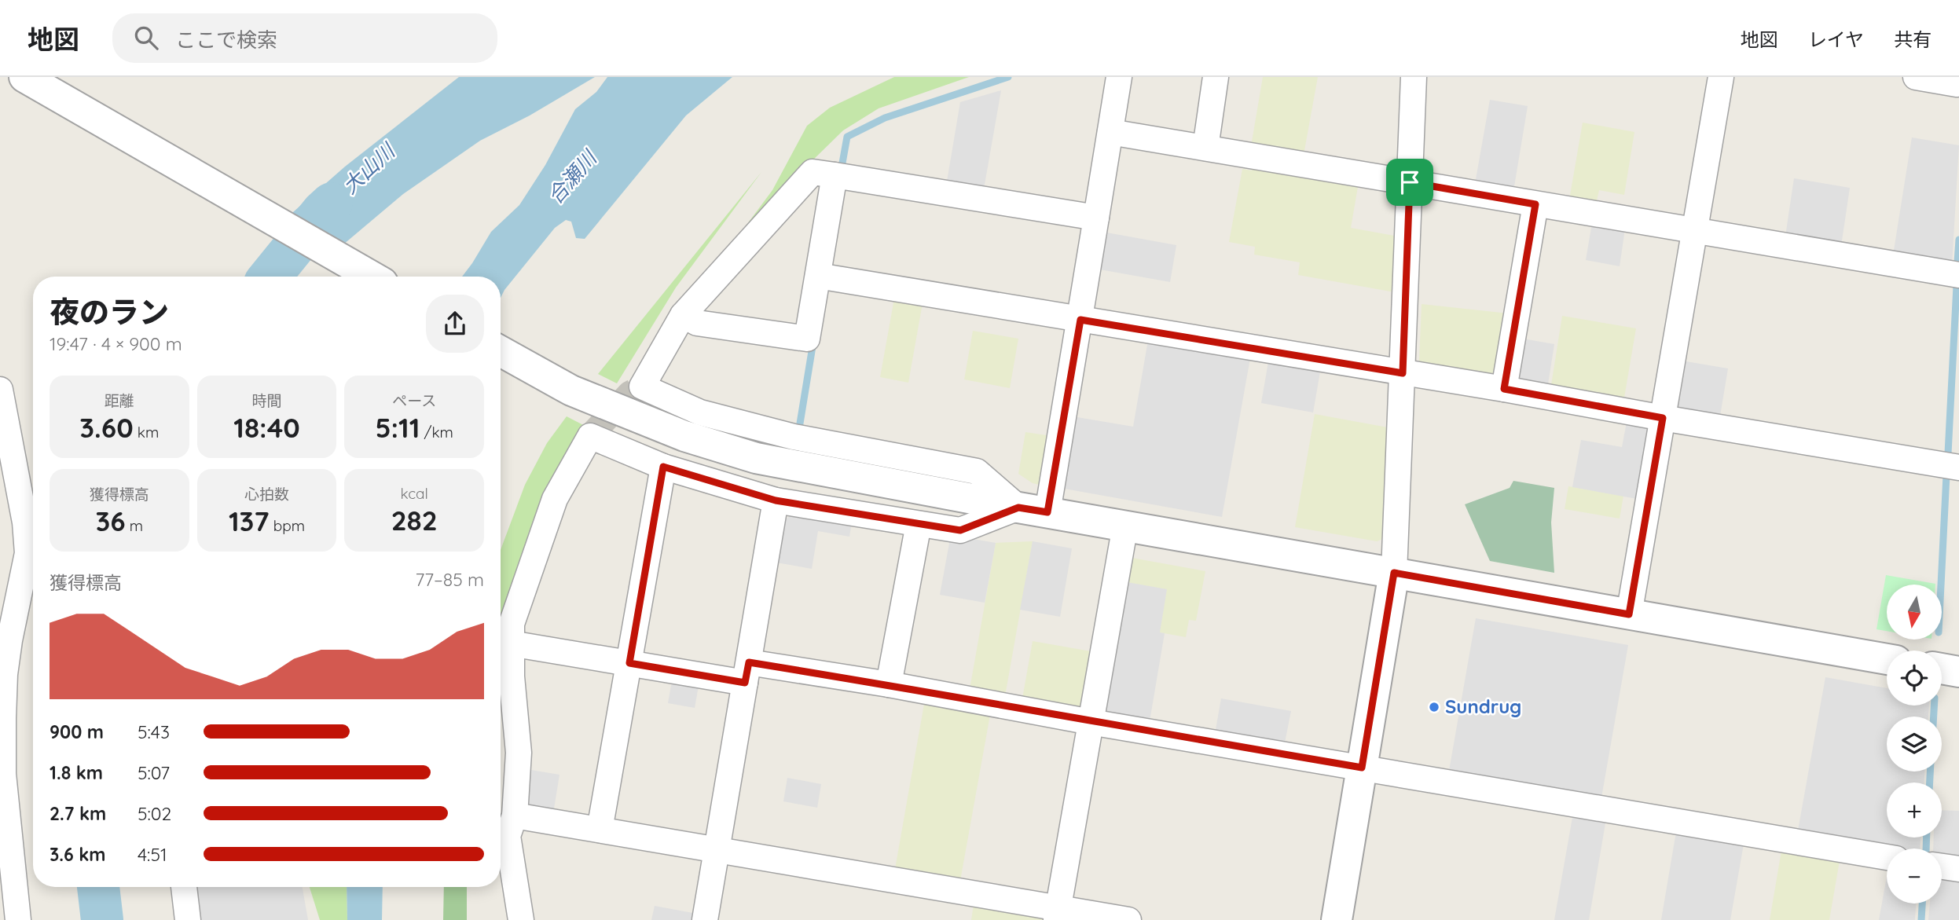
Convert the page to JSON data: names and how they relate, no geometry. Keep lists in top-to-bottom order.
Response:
{
  "water": ["大山川", "合瀬川"],
  "places": ["Sundrug"],
  "north": "bottom",
  "page": {
    "header": "地図",
    "search": "ここで検索",
    "nav": ["地図", "レイヤ", "共有"],
    "heading": ["夜のラン", "19:47 · 4 × 900 m"],
    "stats": [
      ["距離", "3.60 km"],
      ["時間", "18:40"],
      ["ペース", "5:11 /km"],
      ["獲得標高", "36 m"],
      ["心拍数", "137 bpm"],
      ["kcal", "282"]
    ],
    "chart": ["獲得標高", "77–85 m"],
    "map_buttons": ["+", "−"],
    "list": [
      {
        "name": "900 m",
        "note": "5:43"
      },
      {
        "name": "1.8 km",
        "note": "5:07"
      },
      {
        "name": "2.7 km",
        "note": "5:02"
      },
      {
        "name": "3.6 km",
        "note": "4:51"
      }
    ]
  }
}
